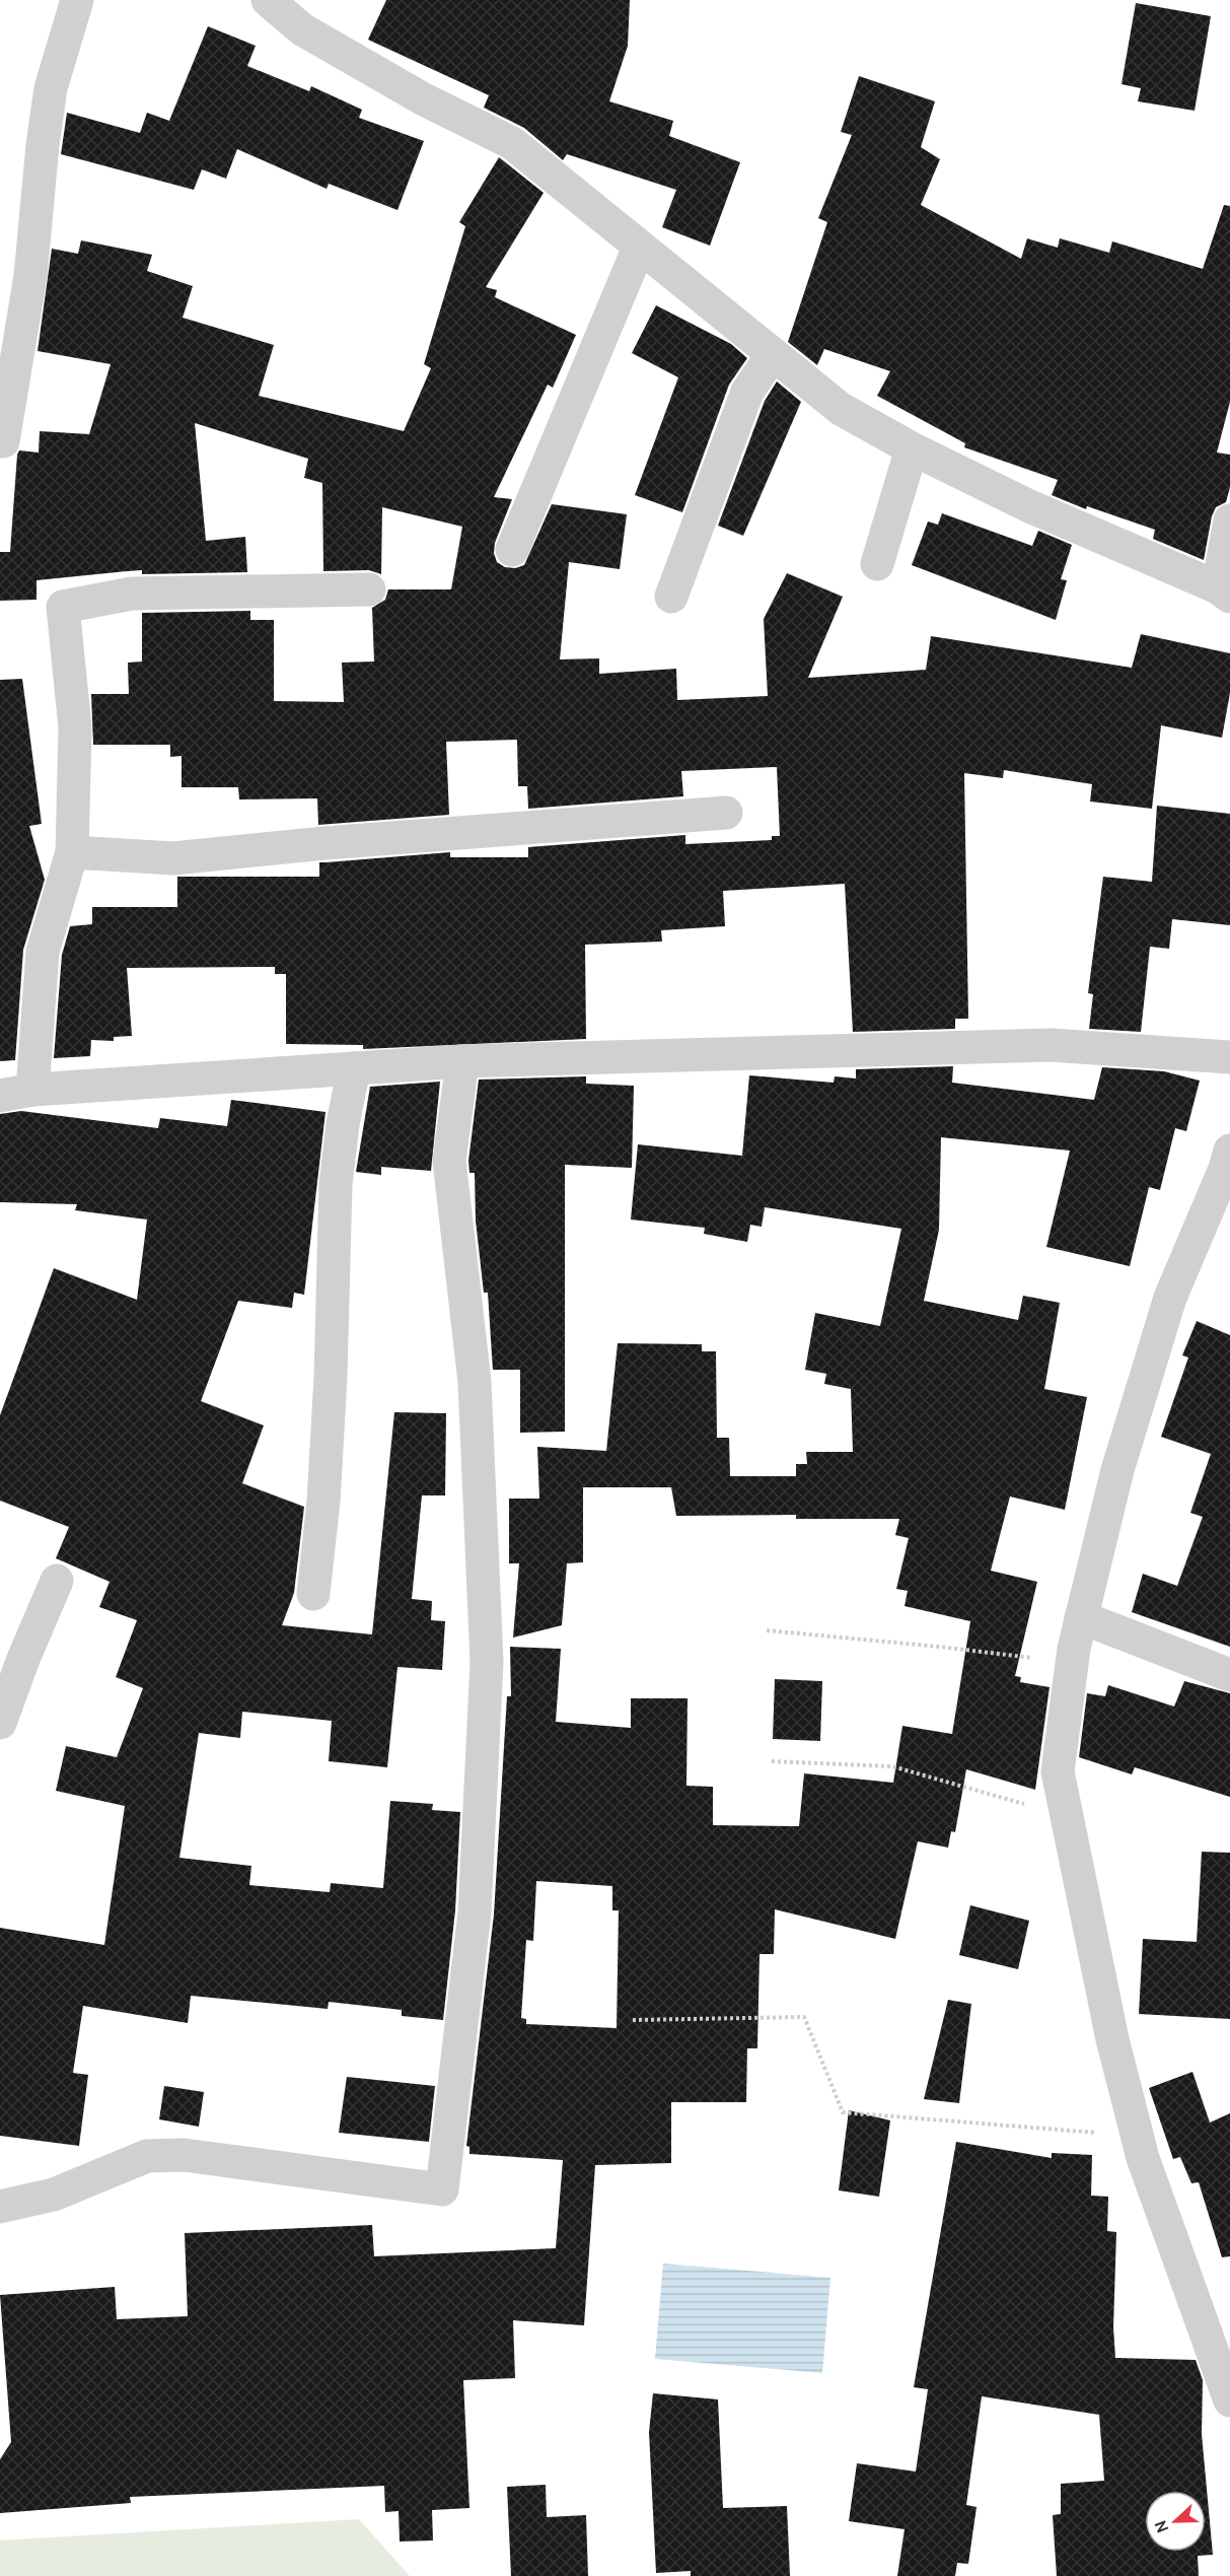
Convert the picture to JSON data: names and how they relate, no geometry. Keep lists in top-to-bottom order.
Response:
{
  "north": "left"
}
